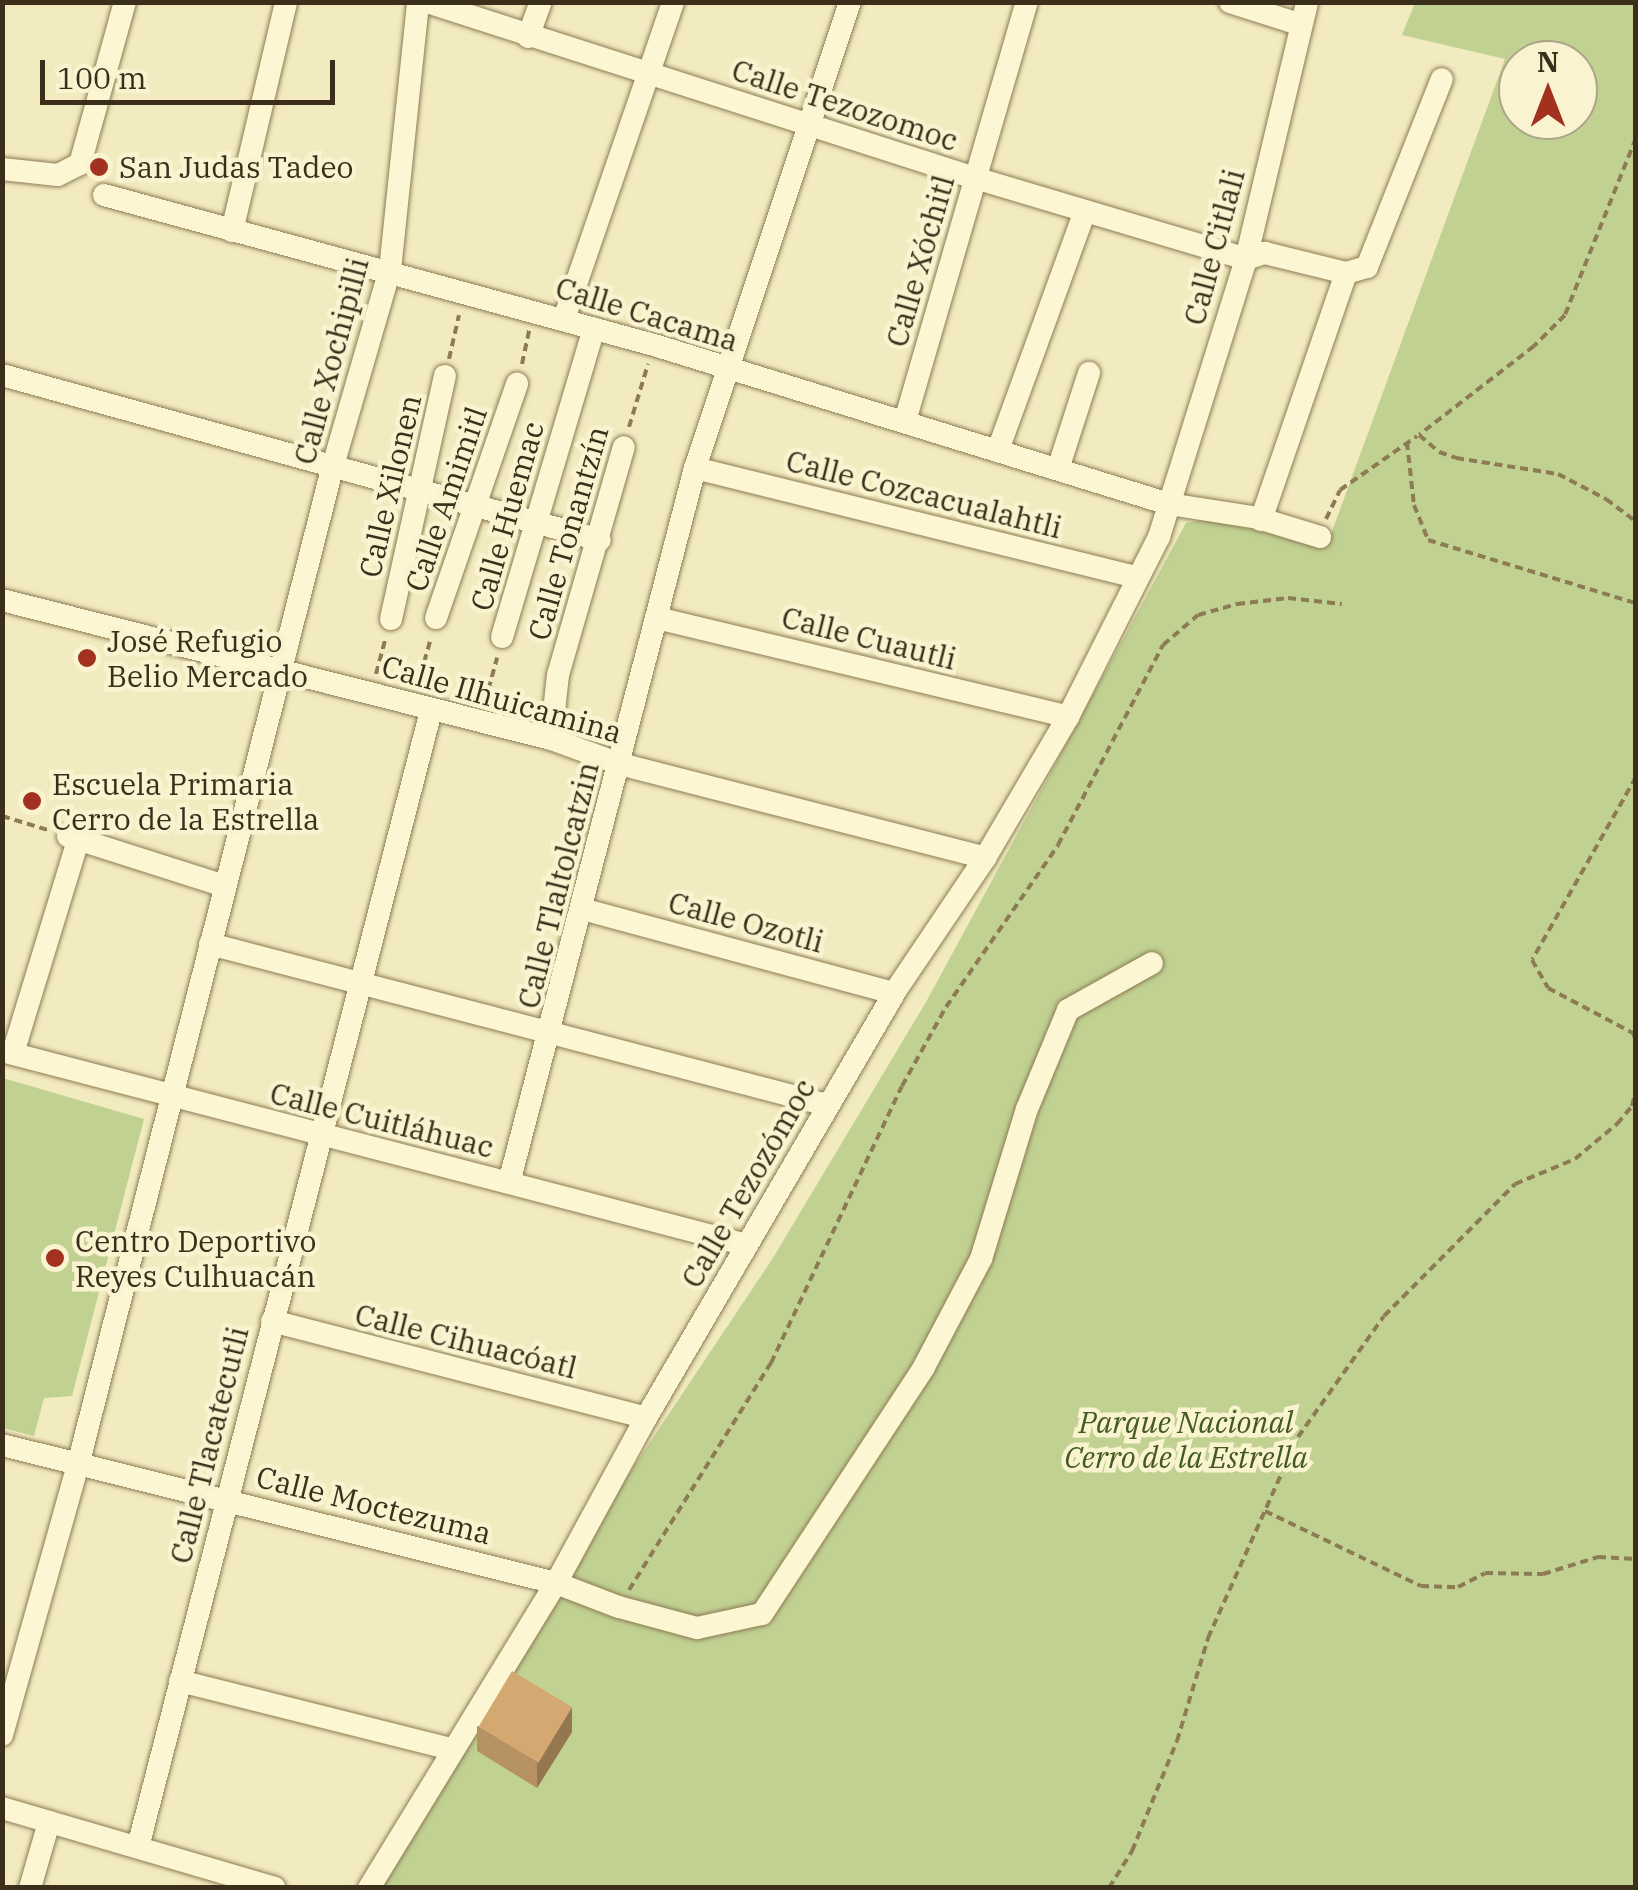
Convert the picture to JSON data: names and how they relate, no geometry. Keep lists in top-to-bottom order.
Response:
{
  "streets": {
    "street": [
      "Calle Tezozomoc",
      "Calle Citlali",
      "Calle Xóchitl",
      "Calle Cacama",
      "Calle Xochipilli",
      "Calle Xilonen",
      "Calle Cozcacualahtli",
      "Calle Amimitl",
      "Calle Huemac",
      "Calle Tonantzín",
      "Calle Cuautli",
      "Calle Ilhuicamina",
      "Calle Tlaltolcatzin",
      "Calle Ozotli",
      "Calle Cuitláhuac",
      "Calle Tezozómoc",
      "Calle Cihuacóatl",
      "Calle Tlacatecutli",
      "Calle Moctezuma"
    ]
  },
  "crossings": [
    ["Calle Tezozomoc", "Calle Citlali"],
    ["Calle Tezozomoc", "Calle Xóchitl"],
    ["Calle Citlali", "Calle Cacama"],
    ["Calle Citlali", "Calle Tezozómoc"],
    ["Calle Xóchitl", "Calle Cacama"],
    ["Calle Cacama", "Calle Xochipilli"],
    ["Calle Cacama", "Calle Xilonen"],
    ["Calle Cacama", "Calle Amimitl"],
    ["Calle Cacama", "Calle Huemac"],
    ["Calle Cacama", "Calle Tonantzín"],
    ["Calle Cacama", "Calle Tlaltolcatzin"],
    ["Calle Cacama", "Calle Tezozómoc"],
    ["Calle Xochipilli", "Calle Ilhuicamina"],
    ["Calle Xochipilli", "Calle Cuitláhuac"],
    ["Calle Xochipilli", "Calle Moctezuma"],
    ["Calle Xilonen", "Calle Ilhuicamina"],
    ["Calle Cozcacualahtli", "Calle Tlaltolcatzin"],
    ["Calle Cozcacualahtli", "Calle Tezozómoc"],
    ["Calle Amimitl", "Calle Ilhuicamina"],
    ["Calle Amimitl", "Calle Tlacatecutli"],
    ["Calle Huemac", "Calle Ilhuicamina"],
    ["Calle Tonantzín", "Calle Ilhuicamina"],
    ["Calle Cuautli", "Calle Tlaltolcatzin"],
    ["Calle Cuautli", "Calle Tezozómoc"],
    ["Calle Ilhuicamina", "Calle Tlaltolcatzin"],
    ["Calle Ilhuicamina", "Calle Tezozómoc"],
    ["Calle Ilhuicamina", "Calle Tlacatecutli"],
    ["Calle Tlaltolcatzin", "Calle Ozotli"],
    ["Calle Tlaltolcatzin", "Calle Cuitláhuac"],
    ["Calle Ozotli", "Calle Tezozómoc"],
    ["Calle Cuitláhuac", "Calle Tezozómoc"],
    ["Calle Cuitláhuac", "Calle Tlacatecutli"],
    ["Calle Tezozómoc", "Calle Cihuacóatl"],
    ["Calle Tezozómoc", "Calle Moctezuma"],
    ["Calle Cihuacóatl", "Calle Tlacatecutli"],
    ["Calle Tlacatecutli", "Calle Moctezuma"]
  ],
  "parks": ["Parque Nacional Cerro de la Estrella"],
  "places": [
    "San Judas Tadeo",
    "José Refugio Belio Mercado",
    "Escuela Primaria Cerro de la Estrella",
    "Centro Deportivo Reyes Culhuacán"
  ],
  "scale_bar": "100 m",
  "north": "top"
}
